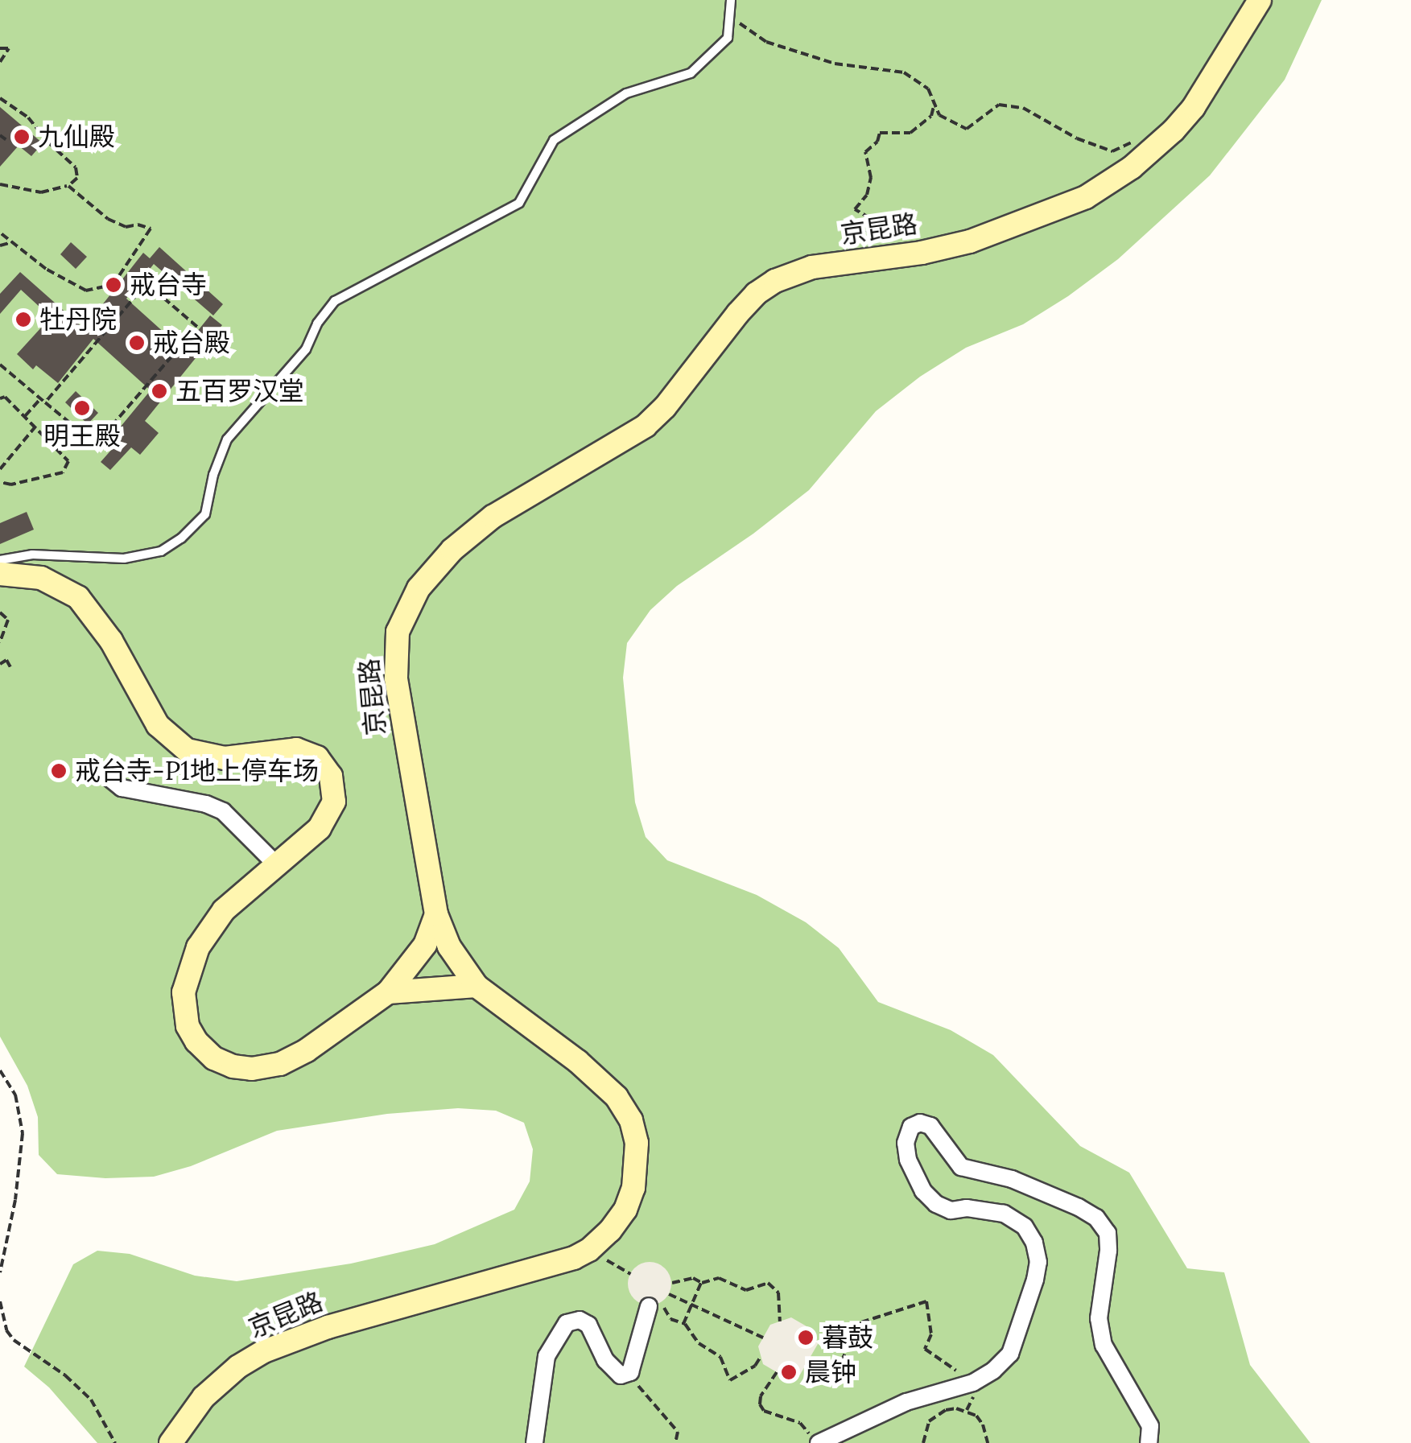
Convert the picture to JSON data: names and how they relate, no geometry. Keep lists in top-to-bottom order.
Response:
{
  "streets": {
    "main road": ["京昆路"]
  },
  "places": [
    "九仙殿",
    "戒台寺",
    "牡丹院",
    "戒台殿",
    "五百罗汉堂",
    "明王殿",
    "戒台寺-P1地上停车场",
    "暮鼓",
    "晨钟"
  ]
}
